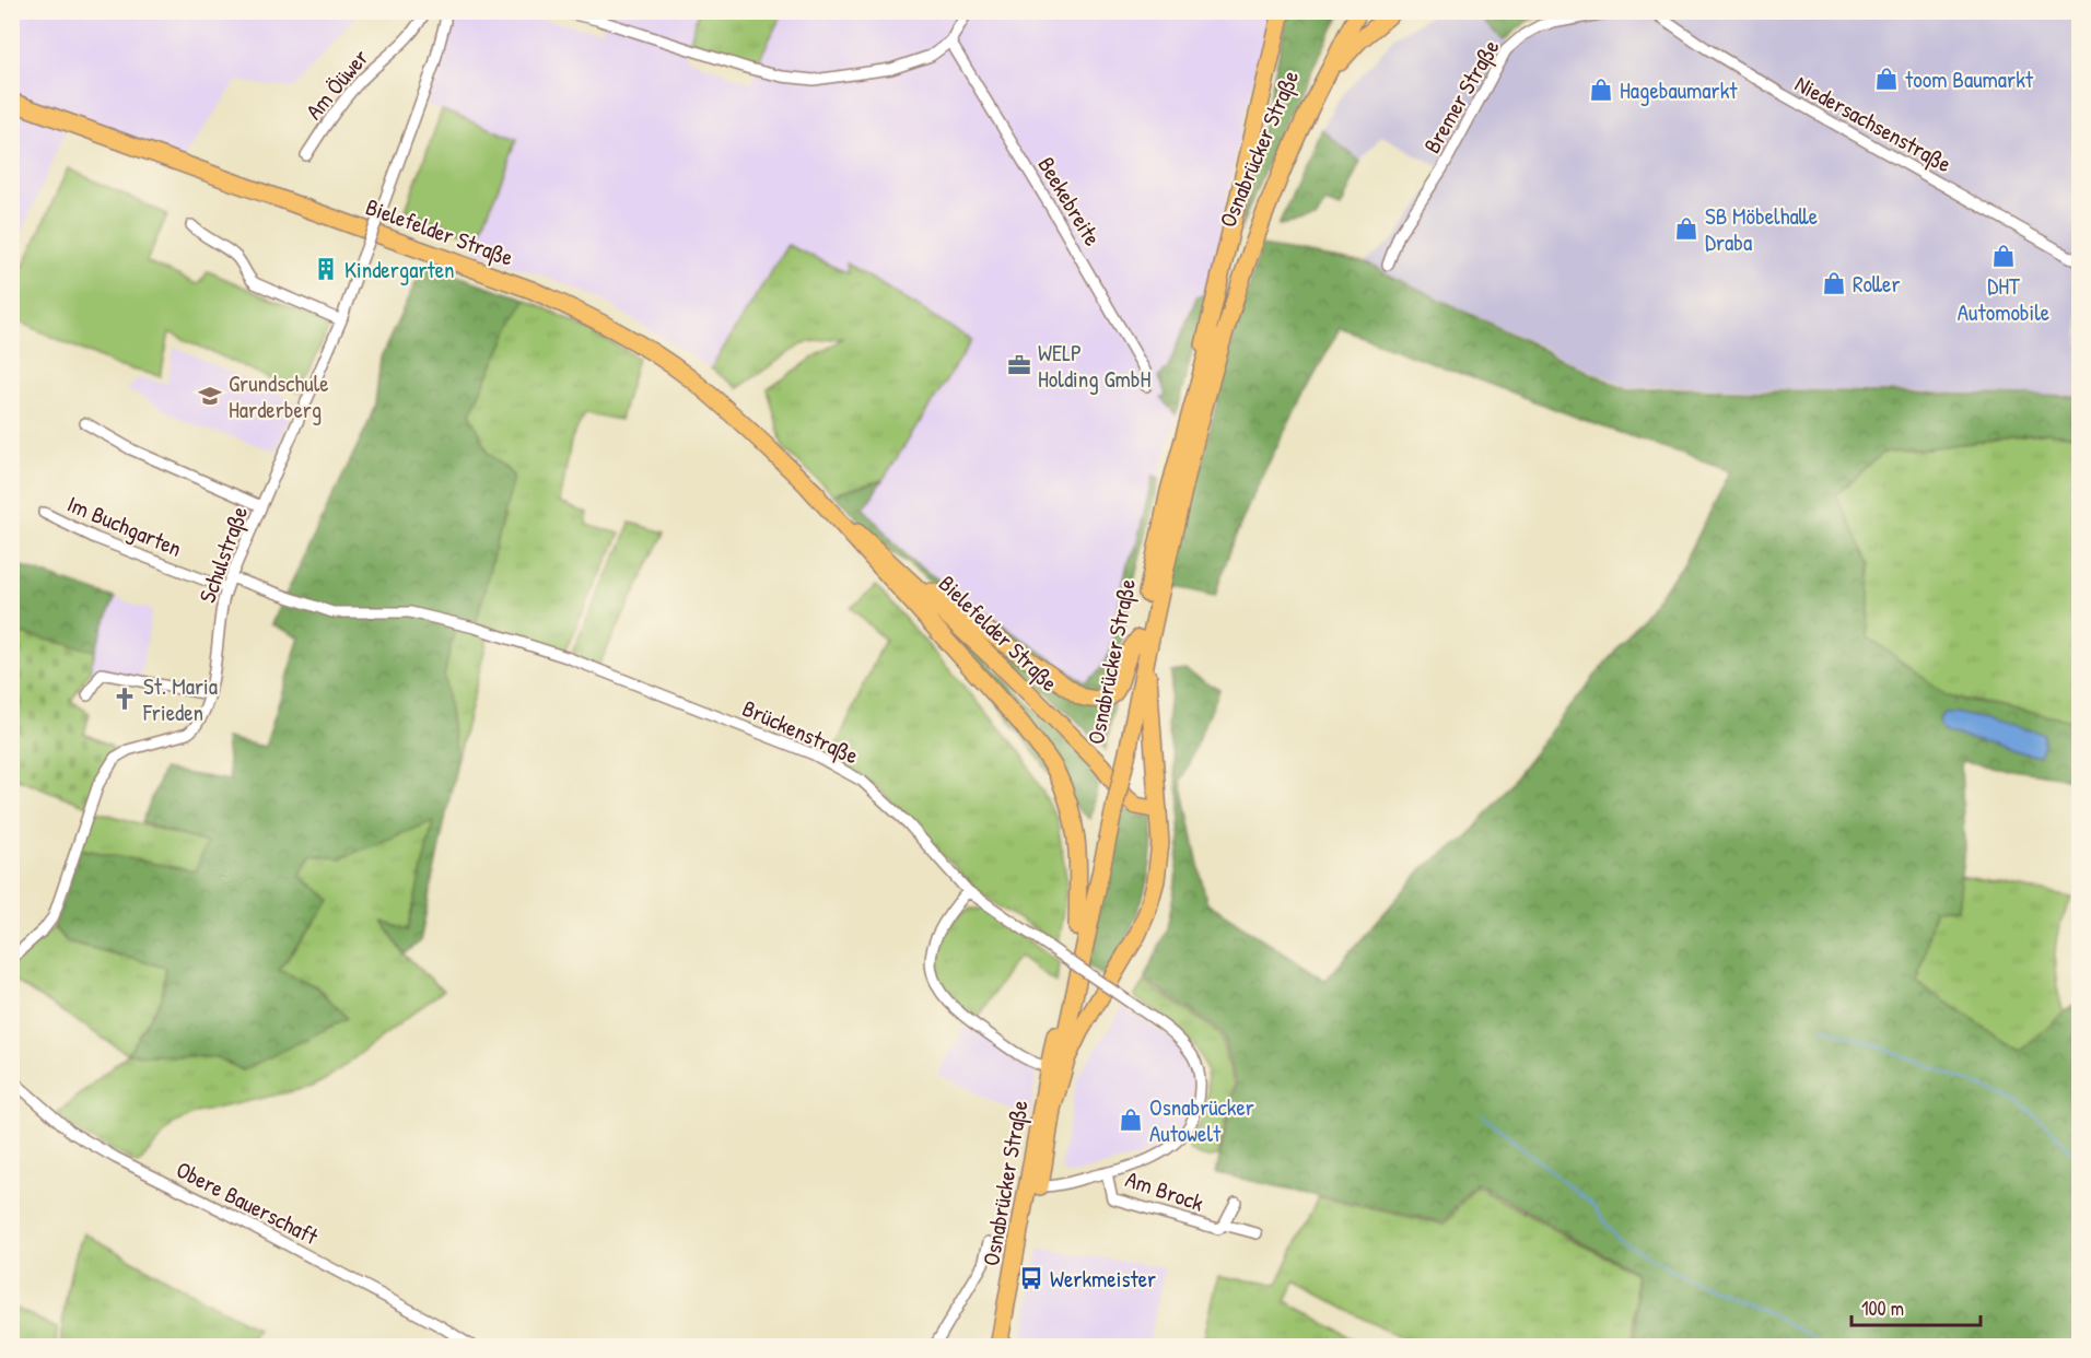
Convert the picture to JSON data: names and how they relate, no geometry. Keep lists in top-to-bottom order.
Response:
{
  "streets": {
    "main road": ["Osnabrücker Straße", "Bielefelder Straße"],
    "street": [
      "Am Öüwer",
      "Bremer Straße",
      "Niedersachsenstraße",
      "Beekebreite",
      "Im Buchgarten",
      "Schulstraße",
      "Brückenstraße",
      "Am Brock",
      "Obere Bauerschaft"
    ]
  },
  "crossings": [
    ["Osnabrücker Straße", "Brückenstraße"],
    ["Im Buchgarten", "Schulstraße"],
    ["Schulstraße", "Brückenstraße"],
    ["Brückenstraße", "Am Brock"]
  ],
  "places": {
    "shop": [
      "toom Baumarkt",
      "Hagebaumarkt",
      "SB Möbelhalle Draba",
      "DHT Automobile",
      "Roller",
      "Osnabrücker Autowelt"
    ],
    "building": ["Kindergarten"],
    "office": ["WELP Holding GmbH"],
    "school or university": ["Grundschule Harderberg"],
    "church": ["St. Maria Frieden"],
    "bus stop": ["Werkmeister"]
  },
  "scale_bar": "100 m"
}
